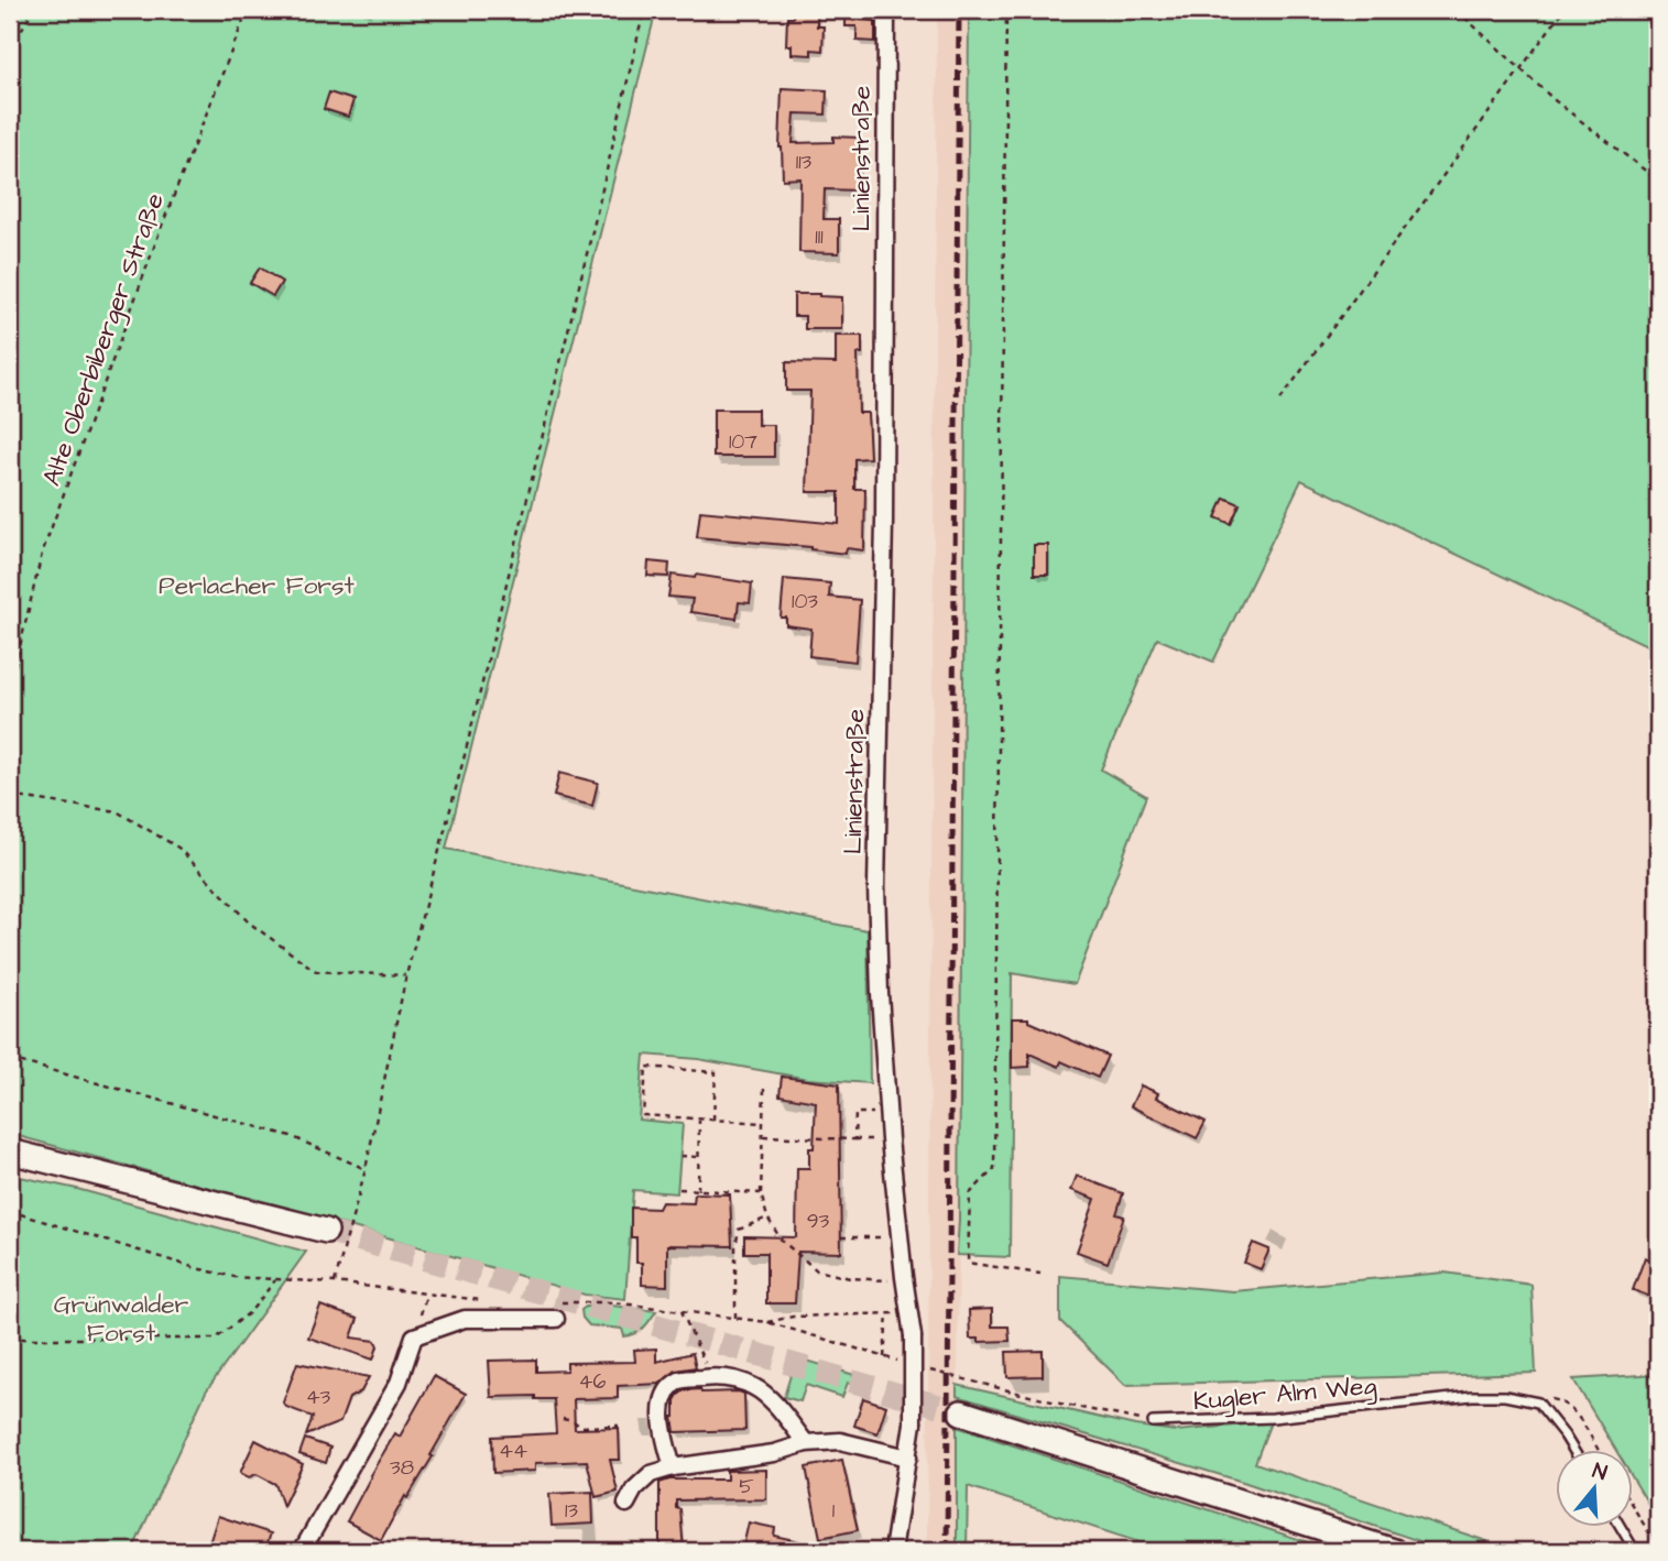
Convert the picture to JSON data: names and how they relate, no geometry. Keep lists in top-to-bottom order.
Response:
{
  "streets": {
    "street": ["Linienstraße"],
    "lane": ["Kugler Alm Weg"],
    "path": ["Alte Oberbiberger Straße"]
  },
  "parks": ["Perlacher Forst", "Grünwalder Forst"],
  "house_numbers": [
    "113",
    "111",
    "107",
    "103",
    "93",
    "46",
    "43",
    "44",
    "38",
    "5",
    "13",
    "1"
  ],
  "north": "top"
}
